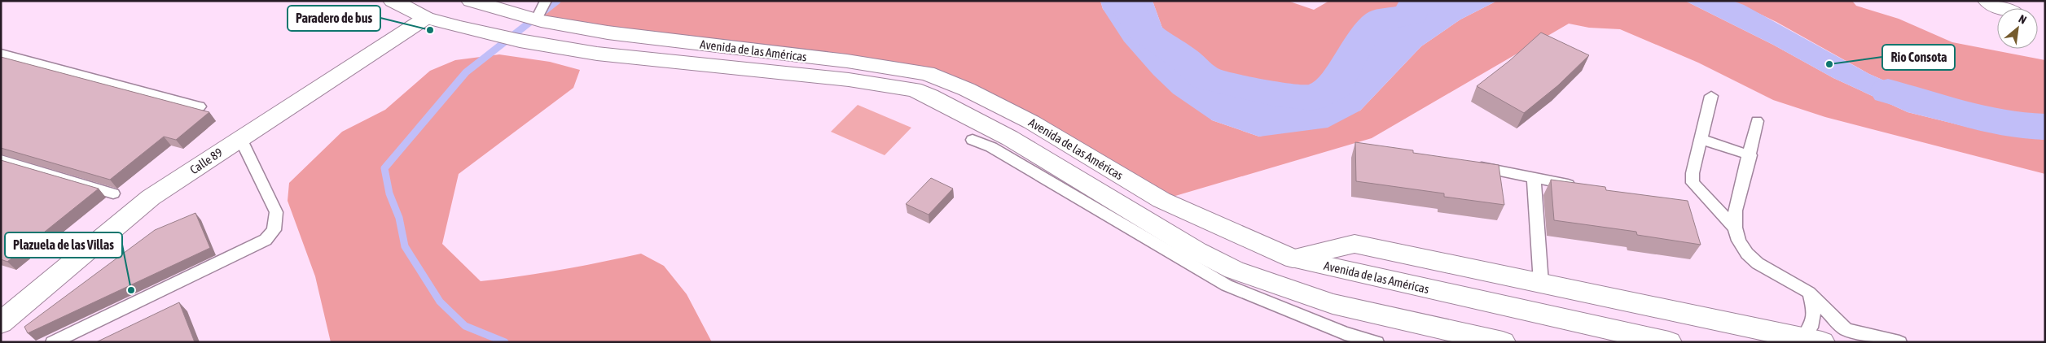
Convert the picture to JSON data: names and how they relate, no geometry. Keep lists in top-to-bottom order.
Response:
{
  "streets": {
    "main road": ["Avenida de las Américas", "Calle 89"]
  },
  "crossings": [
    ["Avenida de las Américas", "Calle 89"]
  ],
  "places": ["Paradero de bus", "Rio Consota", "Plazuela de las Villas"],
  "north": "top right"
}
